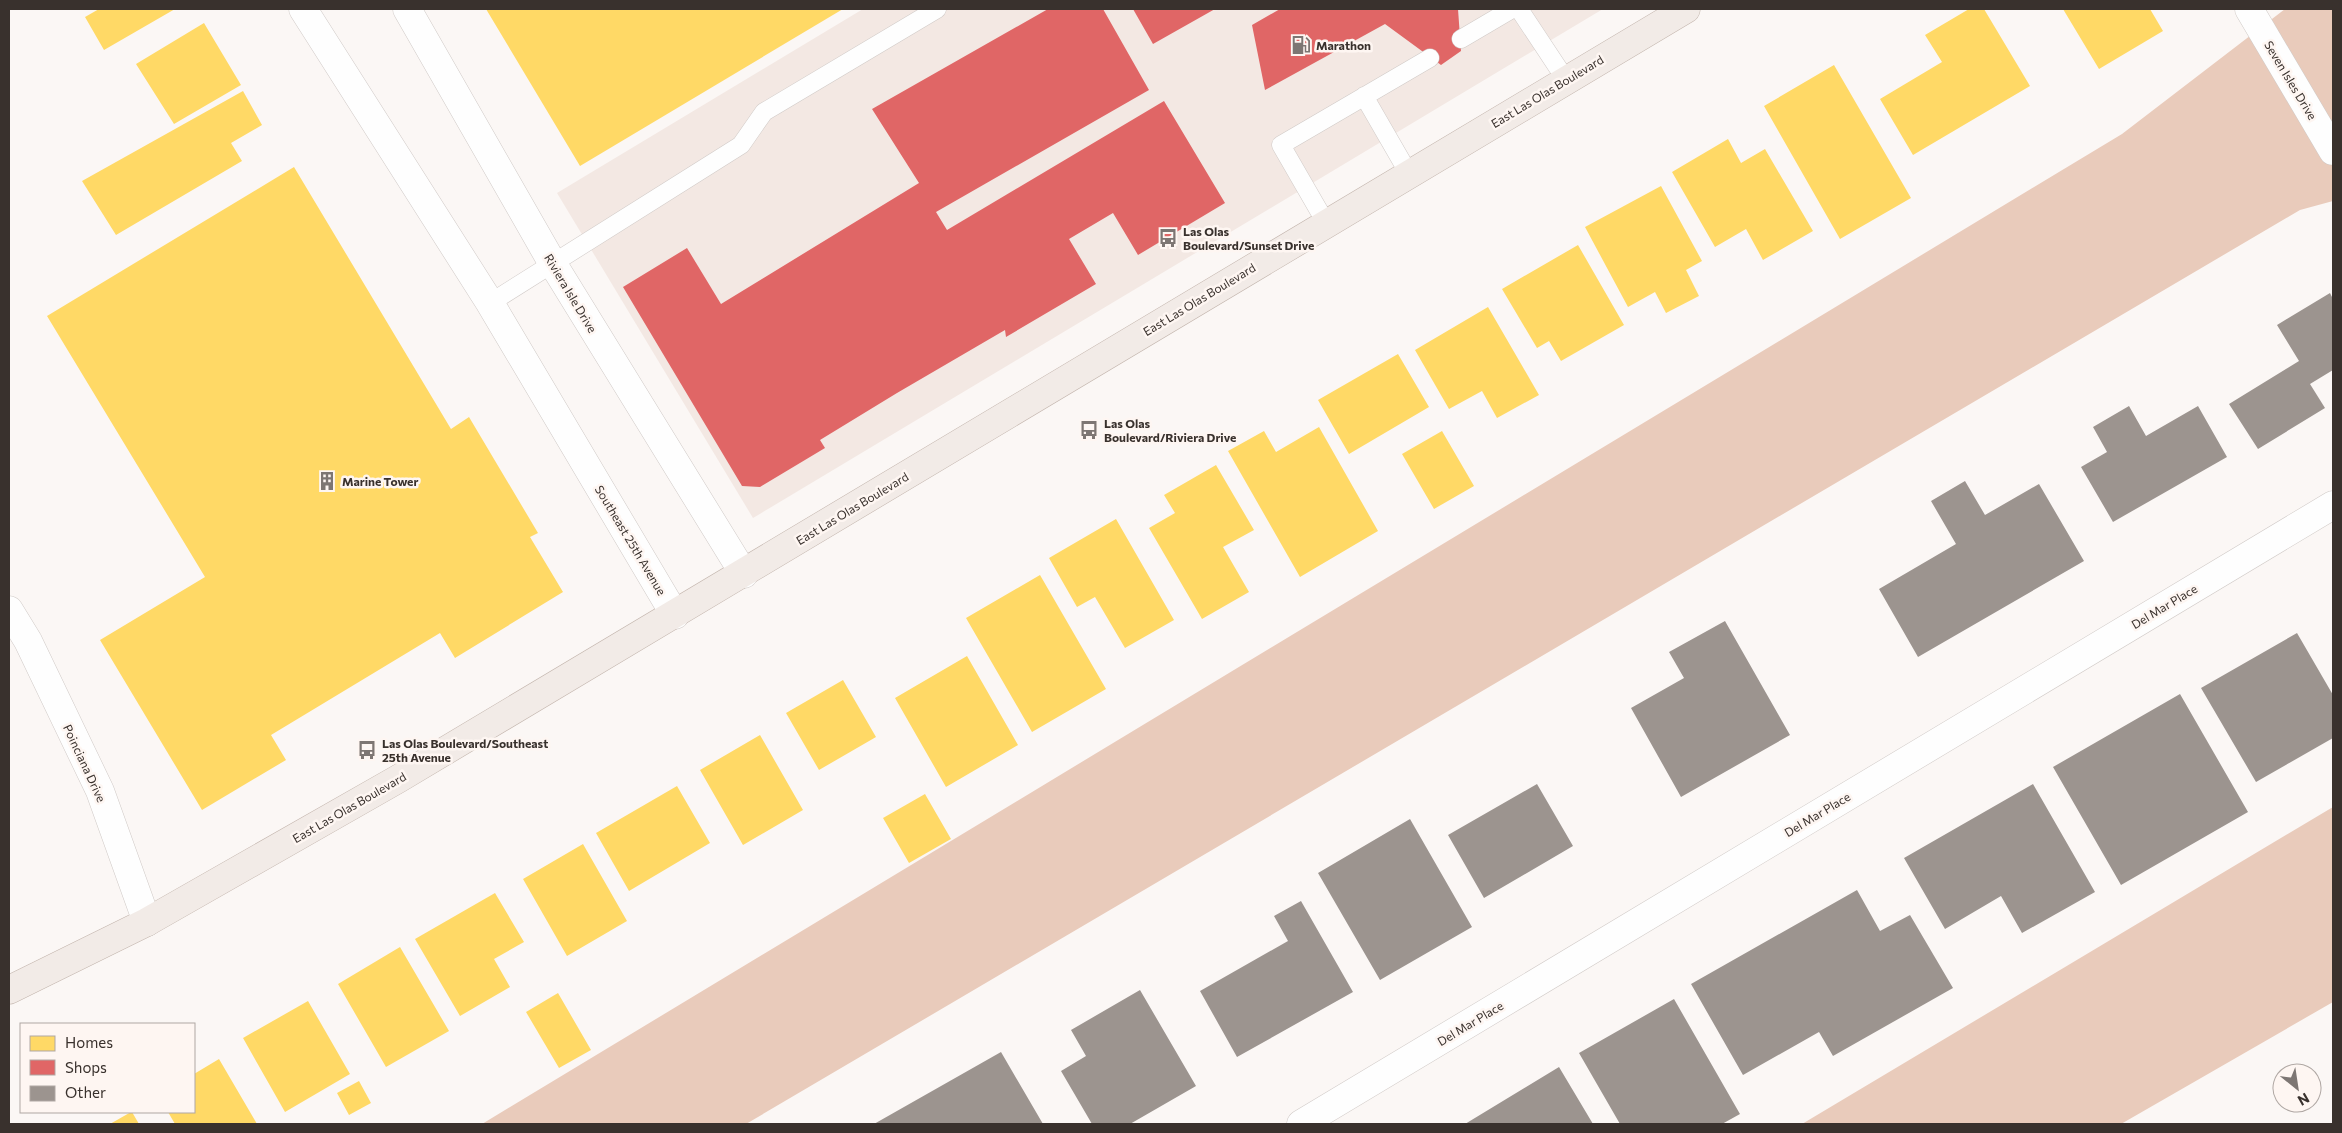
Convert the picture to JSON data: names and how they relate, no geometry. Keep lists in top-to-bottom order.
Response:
{
  "streets": {
    "main road": ["East Las Olas Boulevard"],
    "street": [
      "Seven Isles Drive",
      "Riviera Isle Drive",
      "Southeast 25th Avenue",
      "Del Mar Place",
      "Poinciana Drive"
    ]
  },
  "crossings": [
    ["East Las Olas Boulevard", "Riviera Isle Drive"],
    ["East Las Olas Boulevard", "Southeast 25th Avenue"],
    ["East Las Olas Boulevard", "Poinciana Drive"]
  ],
  "places": {
    "fuel station": ["Marathon"],
    "bus stop": ["Las Olas Boulevard/Sunset Drive", "Las Olas Boulevard/Riviera Drive", "Las Olas Boulevard/Southeast 25th Avenue"],
    "building": ["Marine Tower"]
  },
  "legend": ["Homes", "Shops", "Other"],
  "north": "bottom right"
}
